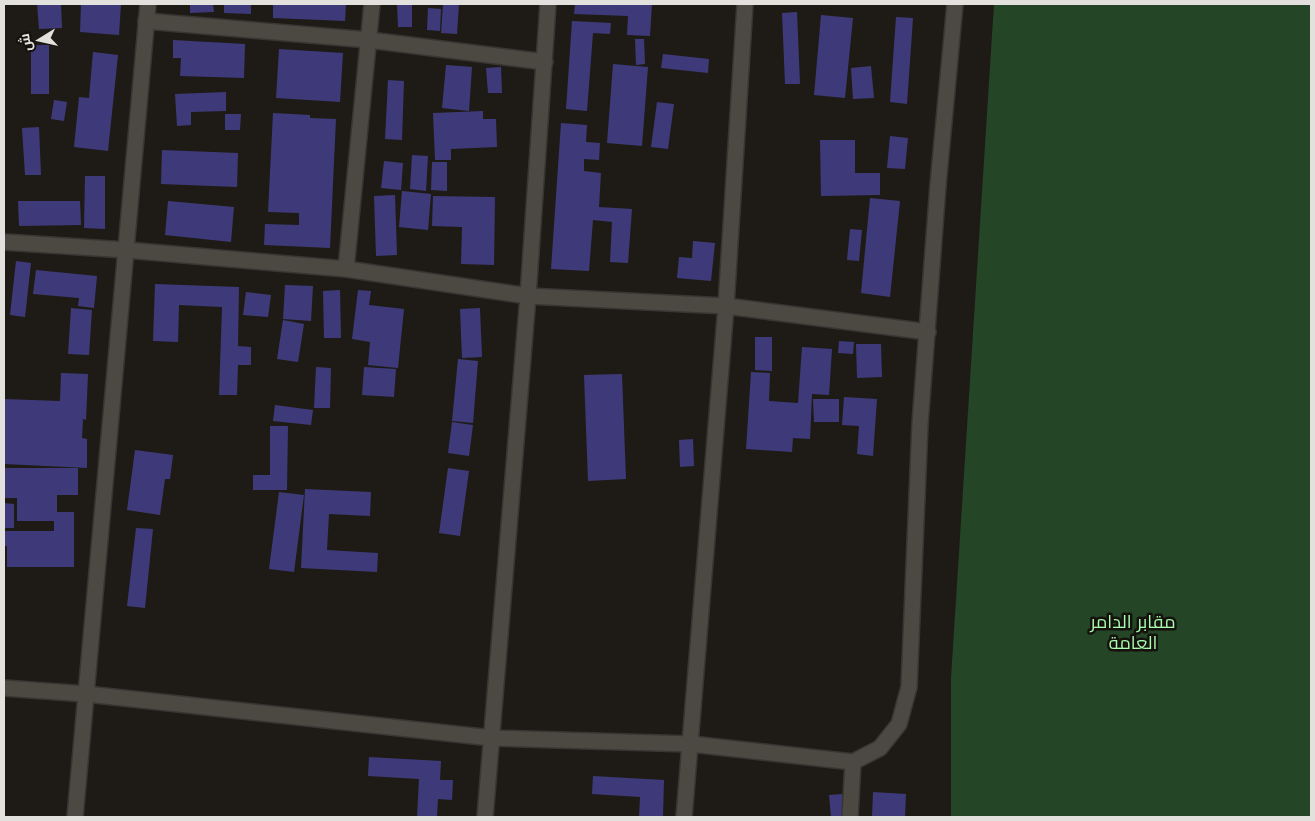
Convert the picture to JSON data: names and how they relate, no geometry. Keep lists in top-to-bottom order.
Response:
{
  "parks": ["مقابر الدامر العامة"],
  "north": "left"
}
